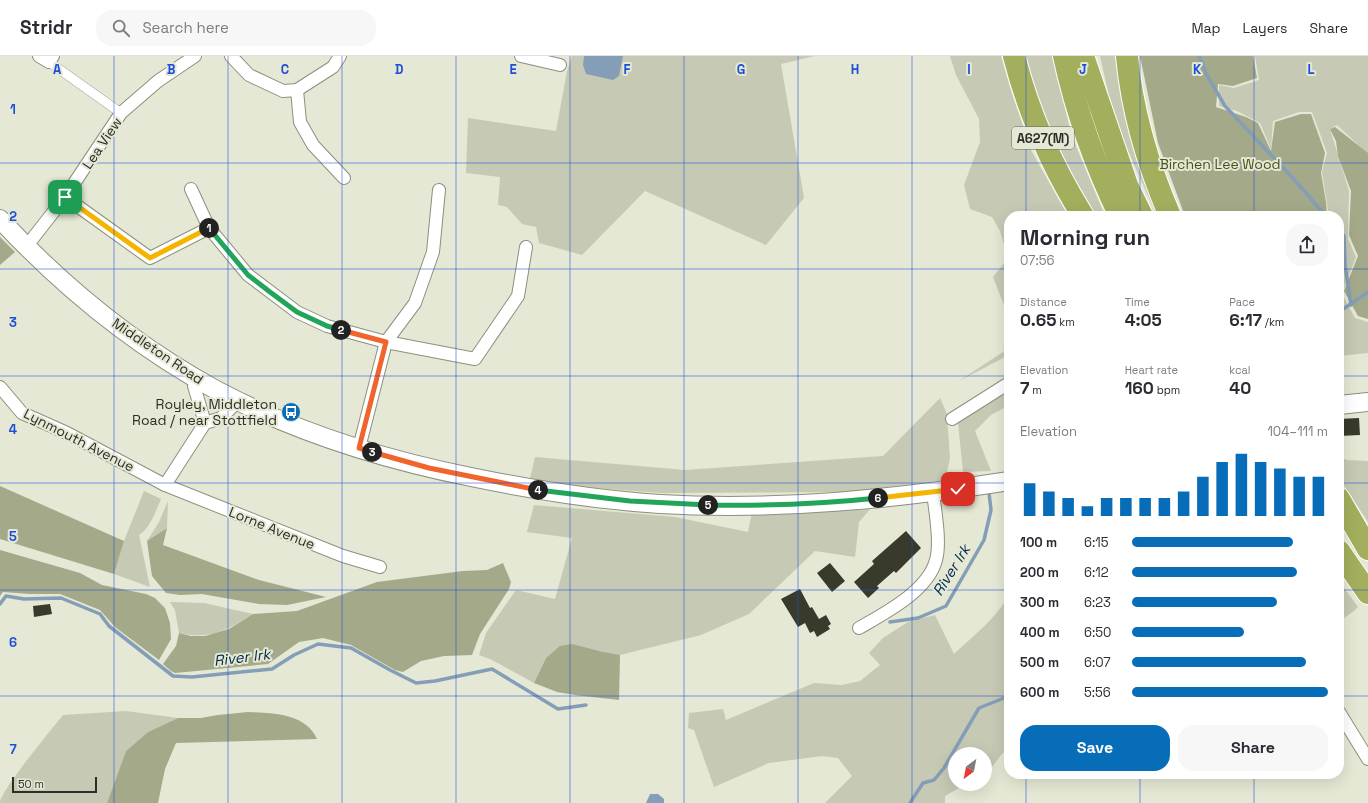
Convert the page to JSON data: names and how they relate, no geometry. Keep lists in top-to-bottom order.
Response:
{
  "streets": {
    "highway": ["A627(M)"],
    "main road": ["Middleton Road"],
    "street": ["Lea View", "Lynmouth Avenue", "Lorne Avenue"]
  },
  "crossings": [
    ["Lea View", "Middleton Road"],
    ["Lynmouth Avenue", "Lorne Avenue"]
  ],
  "water": ["River Irk"],
  "parks": ["Birchen Lee Wood"],
  "places": {
    "bus stop": ["Royley, Middleton Road / near Stottfield"]
  },
  "scale_bar": "50 m",
  "north": "bottom left",
  "page": {
    "header": "Stridr",
    "search": "Search here",
    "nav": ["Map", "Layers", "Share"],
    "heading": ["Morning run", "07:56"],
    "pins": [
      "1",
      "2",
      "3",
      "4",
      "6",
      "5"
    ],
    "stats": [
      ["Distance", "0.65 km"],
      ["Time", "4:05"],
      ["Pace", "6:17 /km"],
      ["Elevation", "7 m"],
      ["Heart rate", "160 bpm"],
      ["kcal", "40"]
    ],
    "chart": ["Elevation", "104–111 m"],
    "list": [
      {
        "name": "100 m",
        "note": "6:15"
      },
      {
        "name": "200 m",
        "note": "6:12"
      },
      {
        "name": "300 m",
        "note": "6:23"
      },
      {
        "name": "400 m",
        "note": "6:50"
      },
      {
        "name": "500 m",
        "note": "6:07"
      },
      {
        "name": "600 m",
        "note": "5:56"
      }
    ],
    "buttons": ["Save", "Share"],
    "scale": "50 m"
  },
  "grid": {
    "columns": [
      "A",
      "B",
      "C",
      "D",
      "E",
      "F",
      "G",
      "H",
      "I",
      "J",
      "K",
      "L"
    ],
    "rows": [
      "1",
      "2",
      "3",
      "4",
      "5",
      "6",
      "7"
    ]
  }
}
